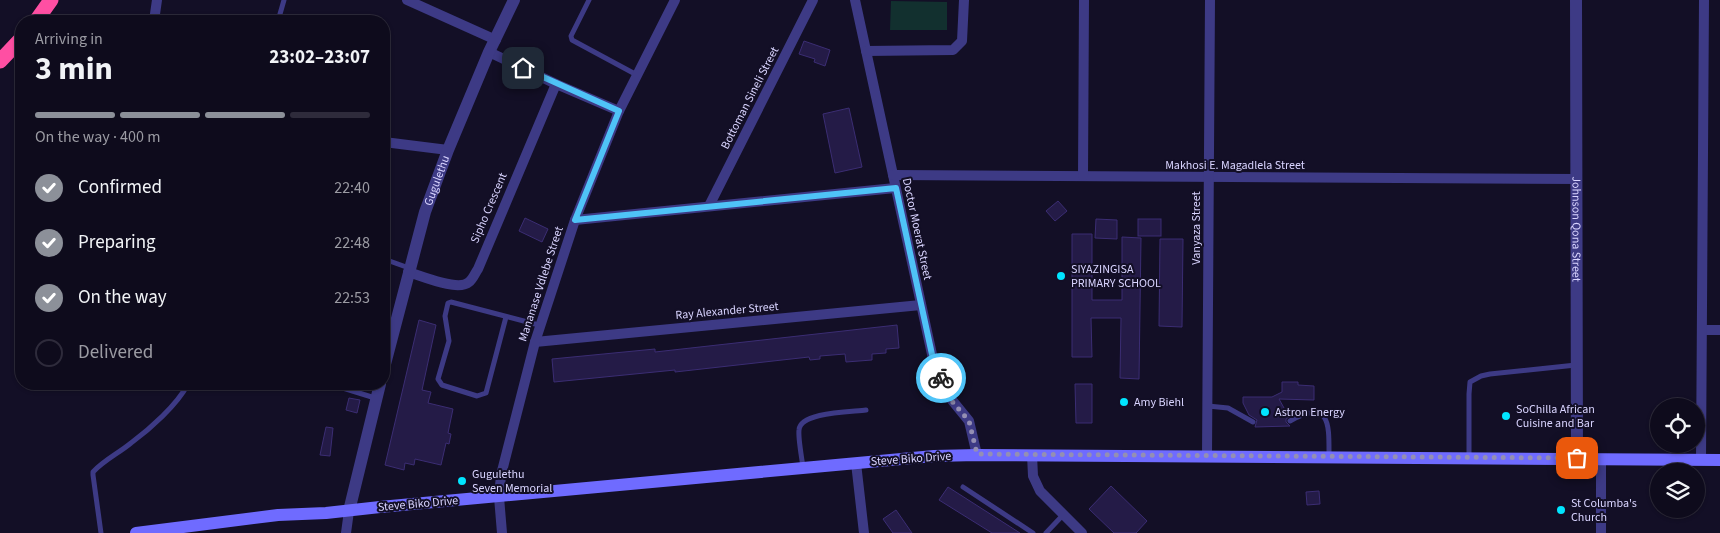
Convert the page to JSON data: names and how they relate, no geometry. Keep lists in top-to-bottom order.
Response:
{
  "streets": {
    "main road": ["Steve Biko Drive"],
    "street": [
      "Bottoman Sineli Street",
      "Makhosi E. Magadlela Street",
      "Gugulethu",
      "Sipho Crescent",
      "Vanyaza Street",
      "Doctor Moerat Street",
      "Johnson Qona Street",
      "Mananase Vdlebe Street",
      "Ray Alexander Street"
    ]
  },
  "crossings": [
    ["Makhosi E. Magadlela Street", "Vanyaza Street"],
    ["Makhosi E. Magadlela Street", "Doctor Moerat Street"],
    ["Makhosi E. Magadlela Street", "Johnson Qona Street"],
    ["Gugulethu", "Sipho Crescent"],
    ["Vanyaza Street", "Steve Biko Drive"],
    ["Doctor Moerat Street", "Ray Alexander Street"],
    ["Doctor Moerat Street", "Steve Biko Drive"],
    ["Johnson Qona Street", "Steve Biko Drive"],
    ["Mananase Vdlebe Street", "Ray Alexander Street"],
    ["Mananase Vdlebe Street", "Steve Biko Drive"]
  ],
  "places": [
    "SIYAZINGISA PRIMARY SCHOOL",
    "Amy Biehl",
    "Astron Energy",
    "SoChilla African Cuisine and Bar",
    "Gugulethu Seven Memorial",
    "St Columba's Church"
  ],
  "page": {
    "heading": ["3 min", "Arriving in", "23:02–23:07"],
    "bar": "On the way · 400 m",
    "list": [
      ["Confirmed", "22:40"],
      ["Preparing", "22:48"],
      ["On the way", "22:53"],
      "Delivered"
    ]
  }
}
